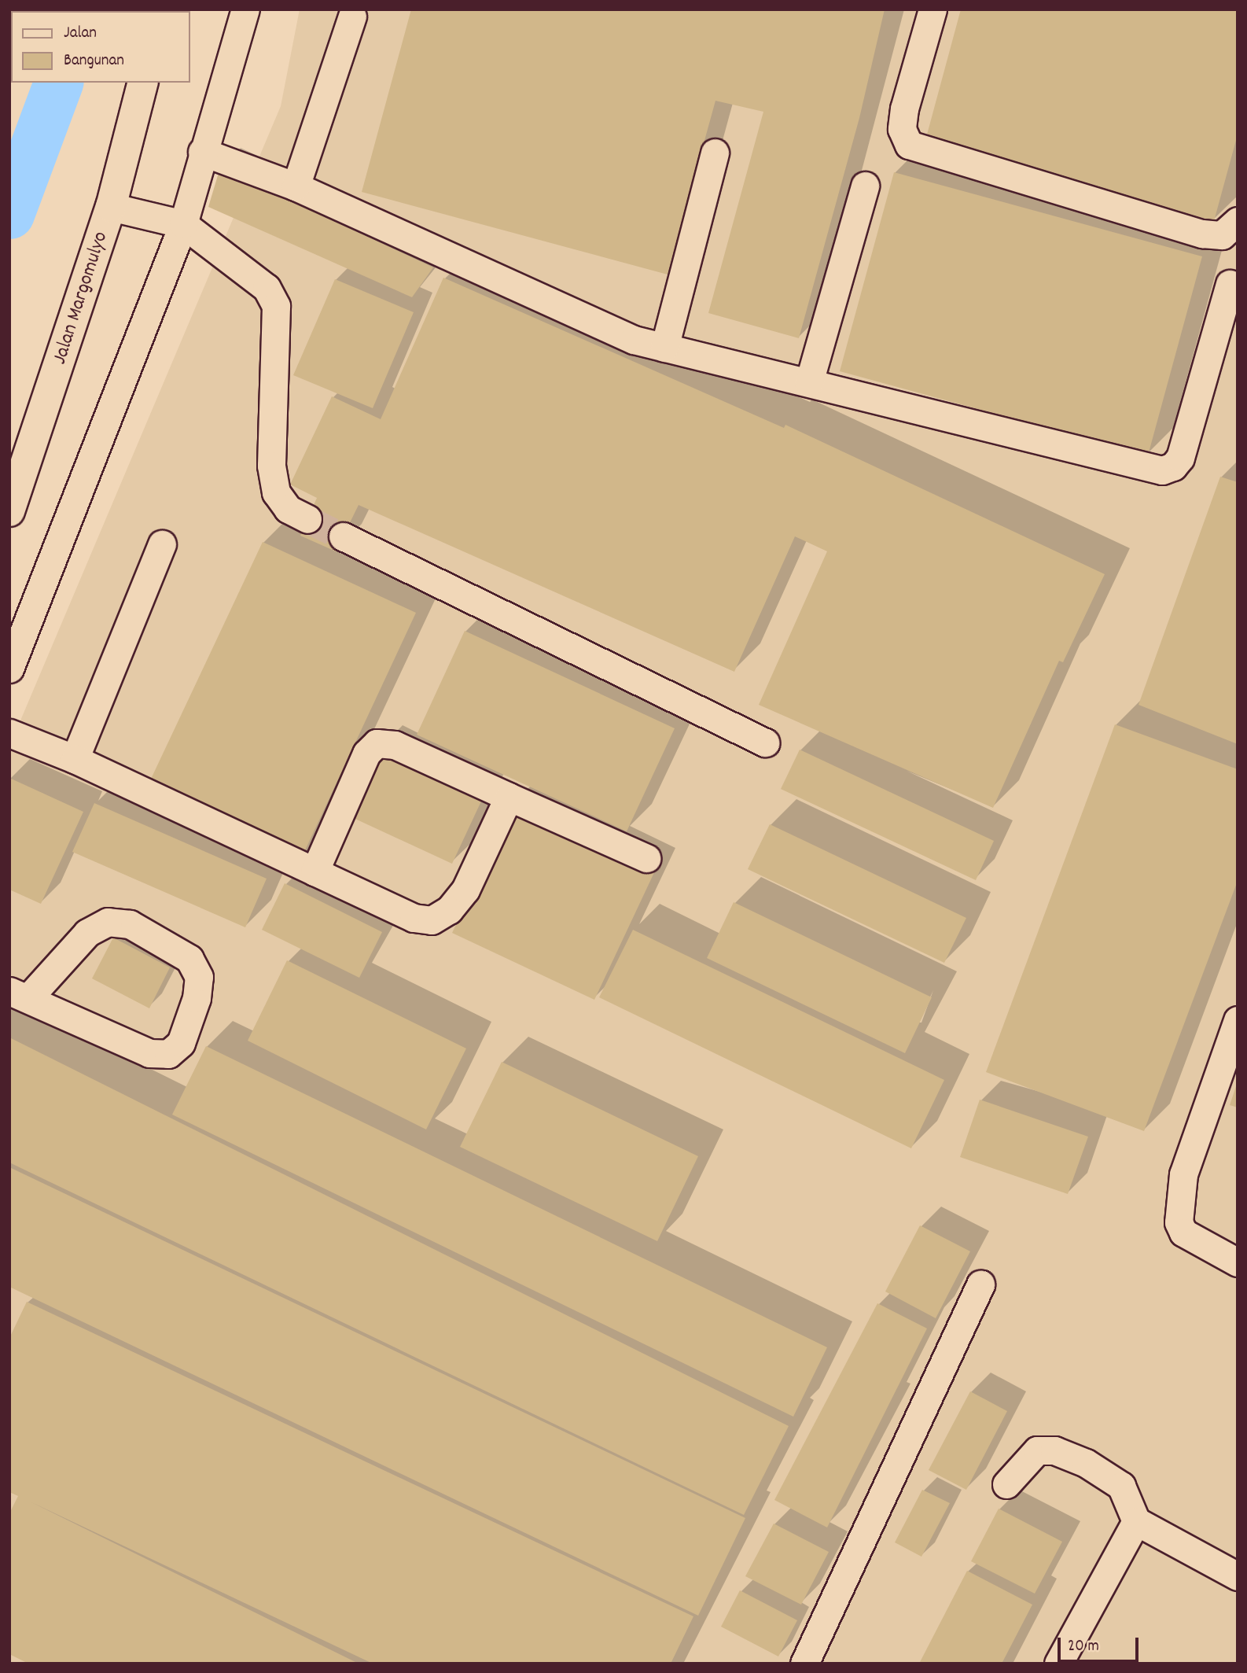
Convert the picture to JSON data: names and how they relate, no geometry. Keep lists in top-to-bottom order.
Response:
{
  "streets": {
    "main road": ["Jalan Margomulyo"]
  },
  "legend": ["Jalan", "Bangunan"],
  "scale_bar": "20 m"
}
